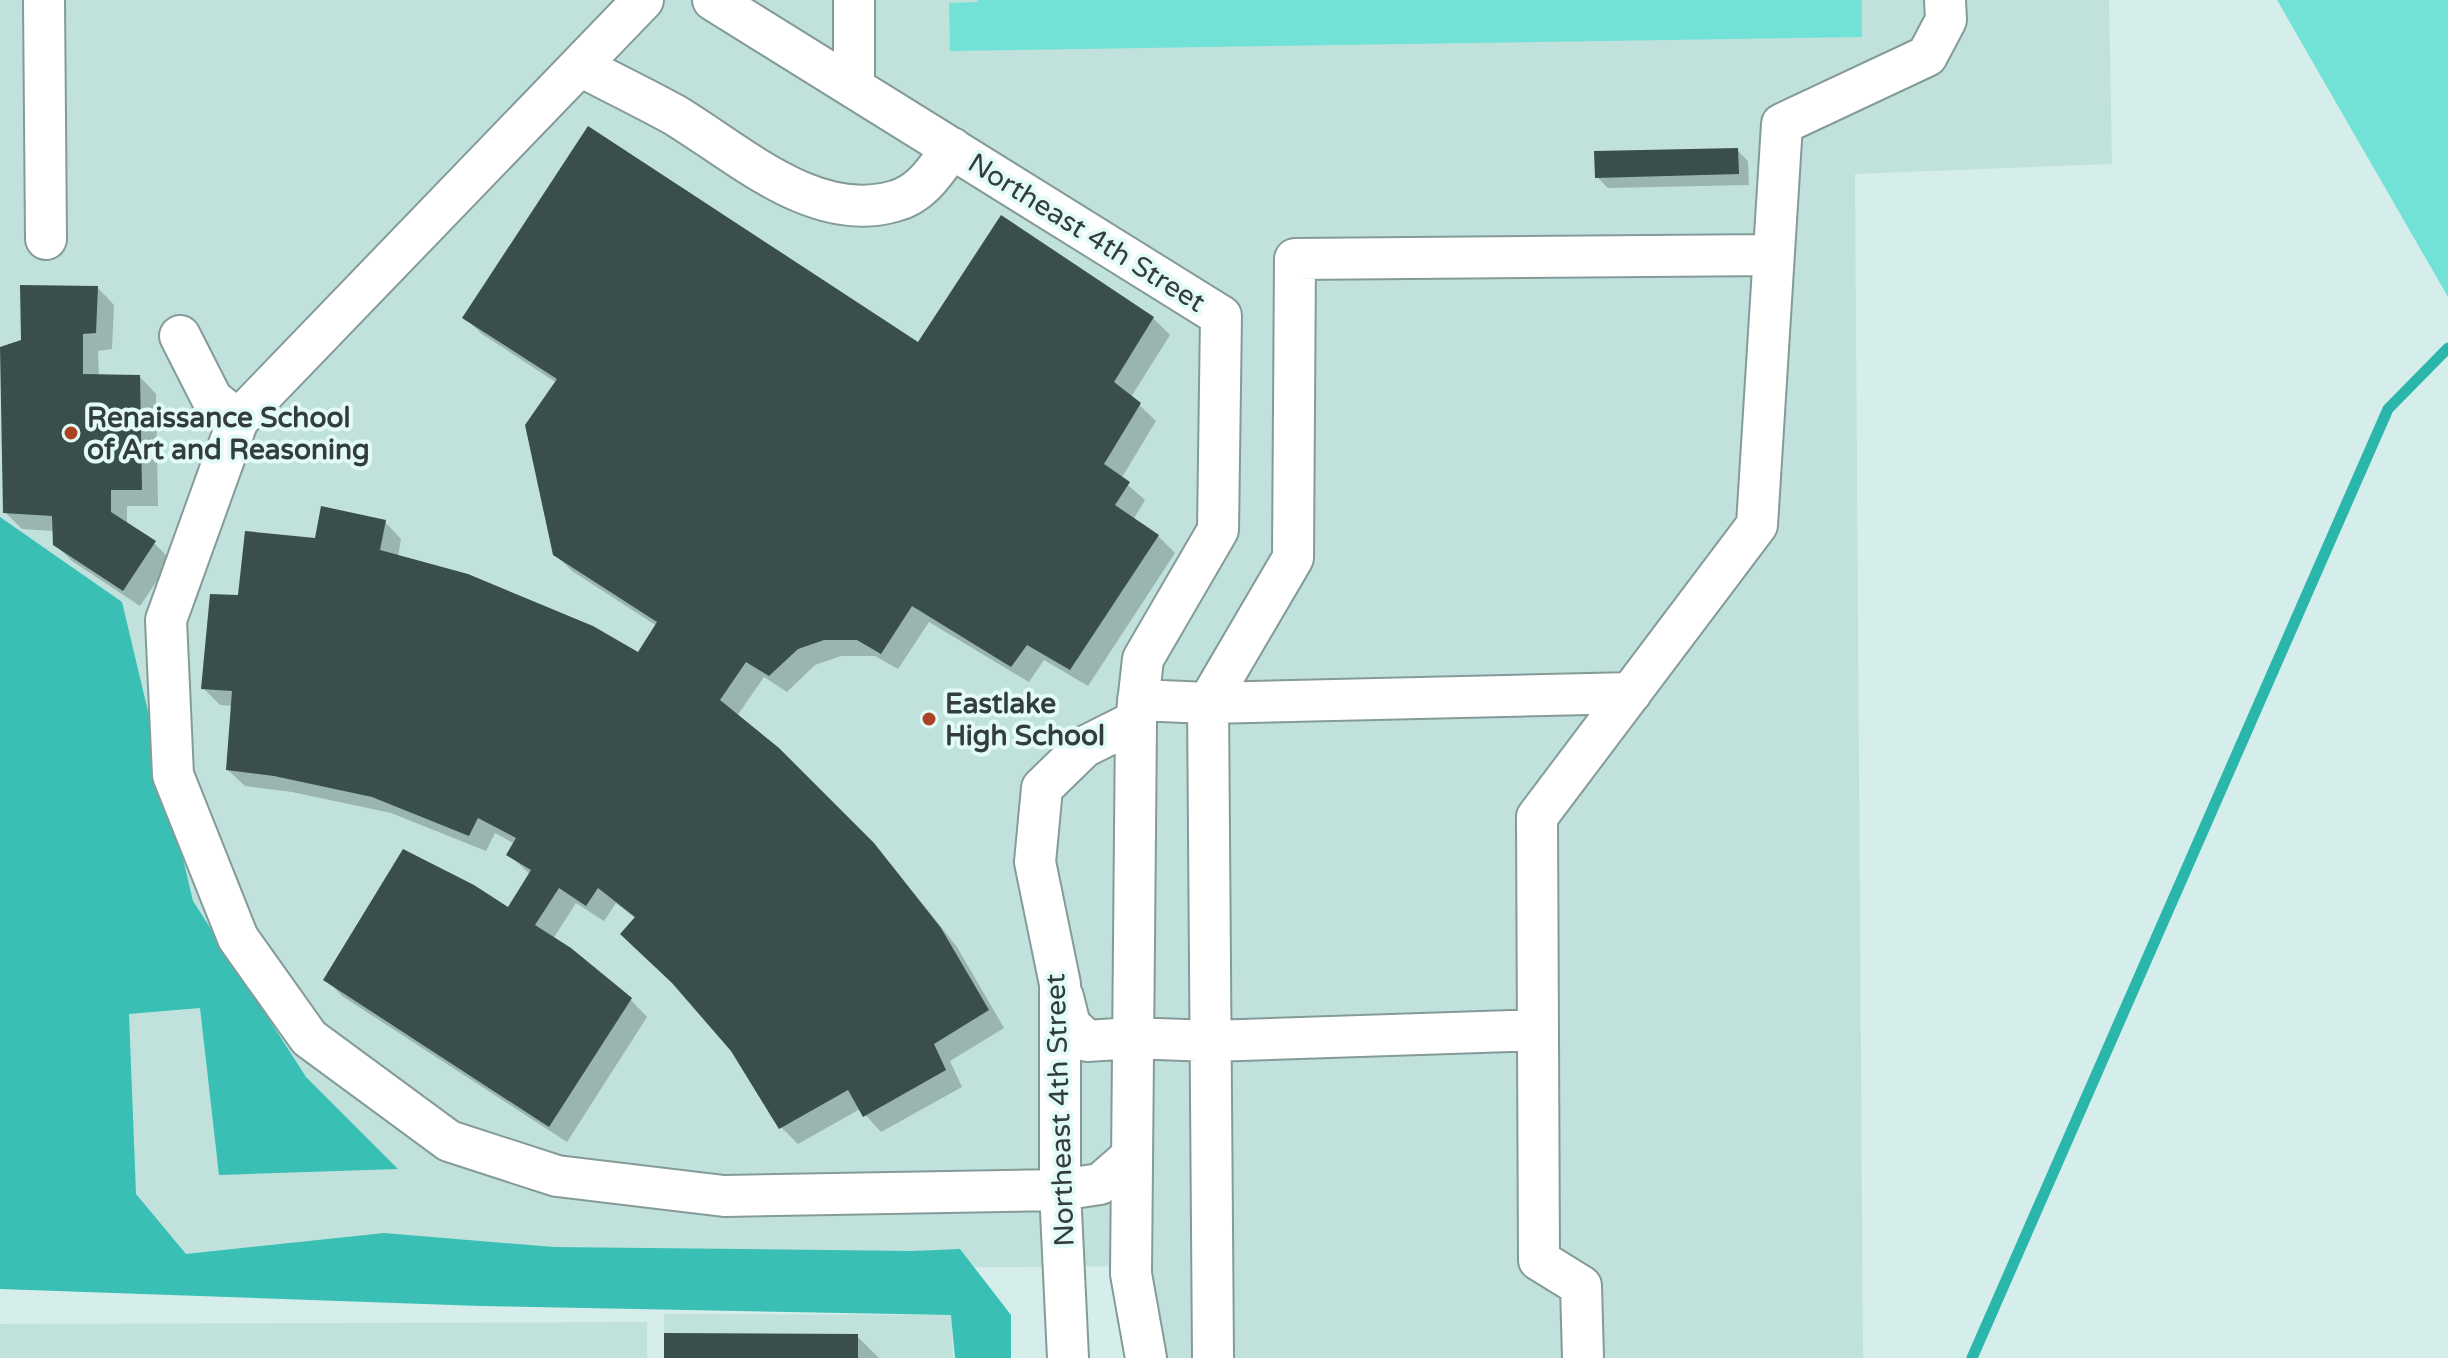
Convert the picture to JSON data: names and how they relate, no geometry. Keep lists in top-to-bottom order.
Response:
{
  "streets": {
    "street": ["Northeast 4th Street"]
  },
  "places": ["Renaissance School of Art and Reasoning", "Eastlake High School"]
}
